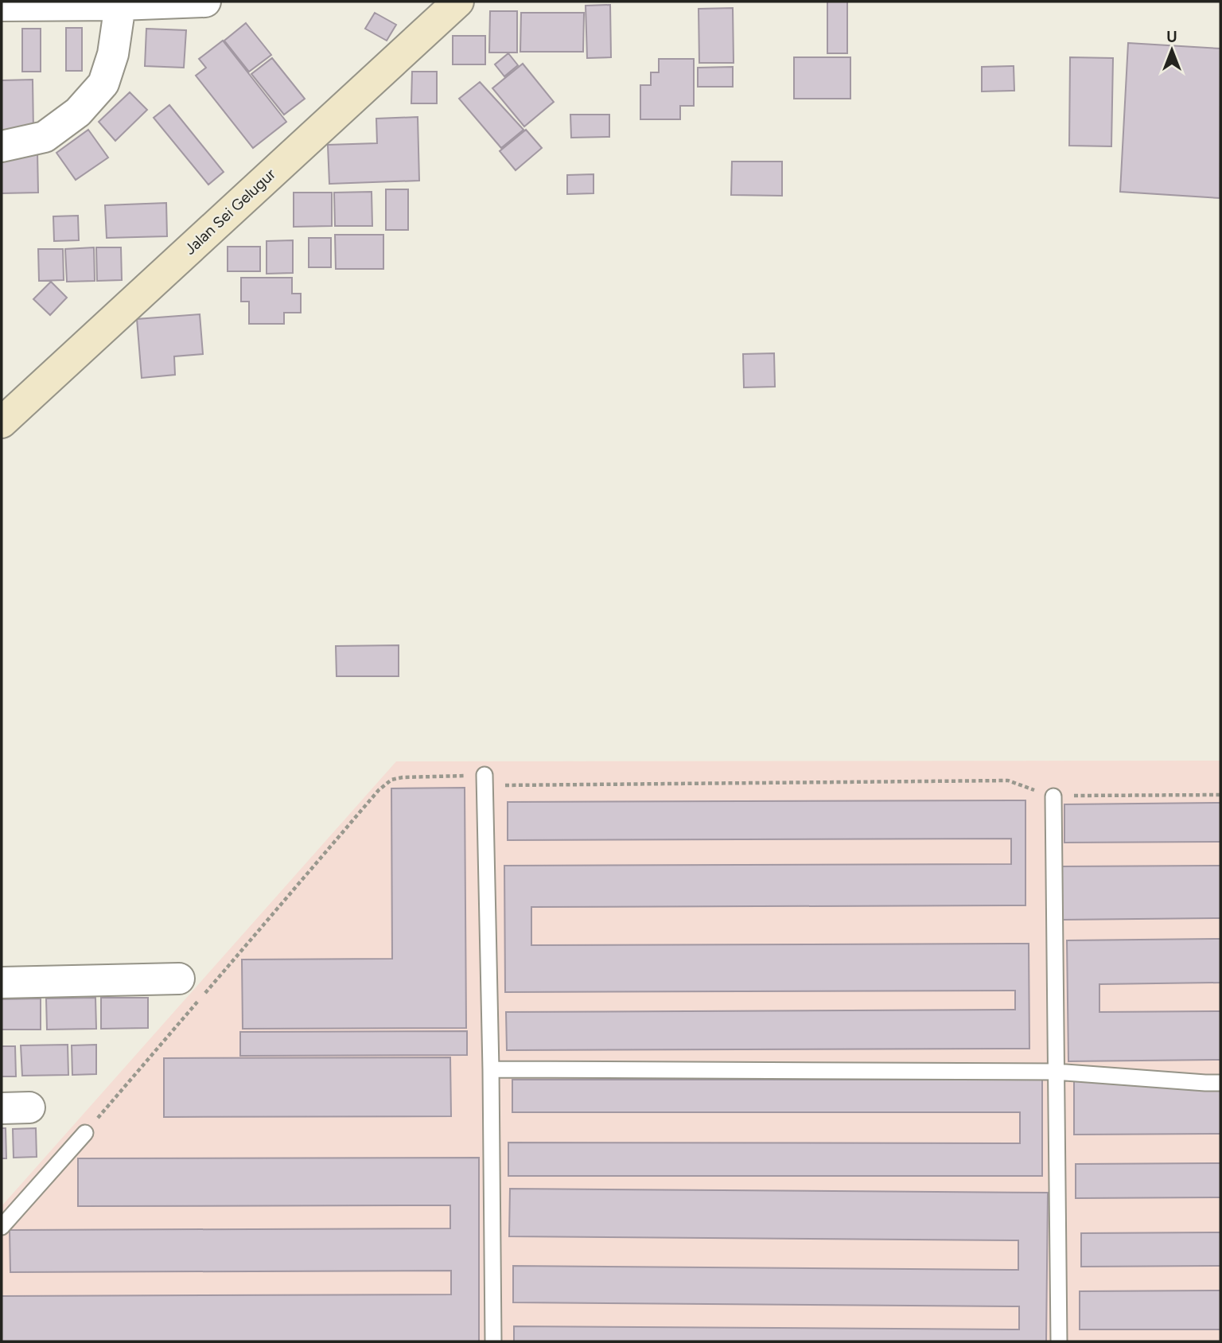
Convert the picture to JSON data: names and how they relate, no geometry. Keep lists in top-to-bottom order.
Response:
{
  "streets": {
    "main road": ["Jalan Sei Gelugur"]
  },
  "north": "top"
}
